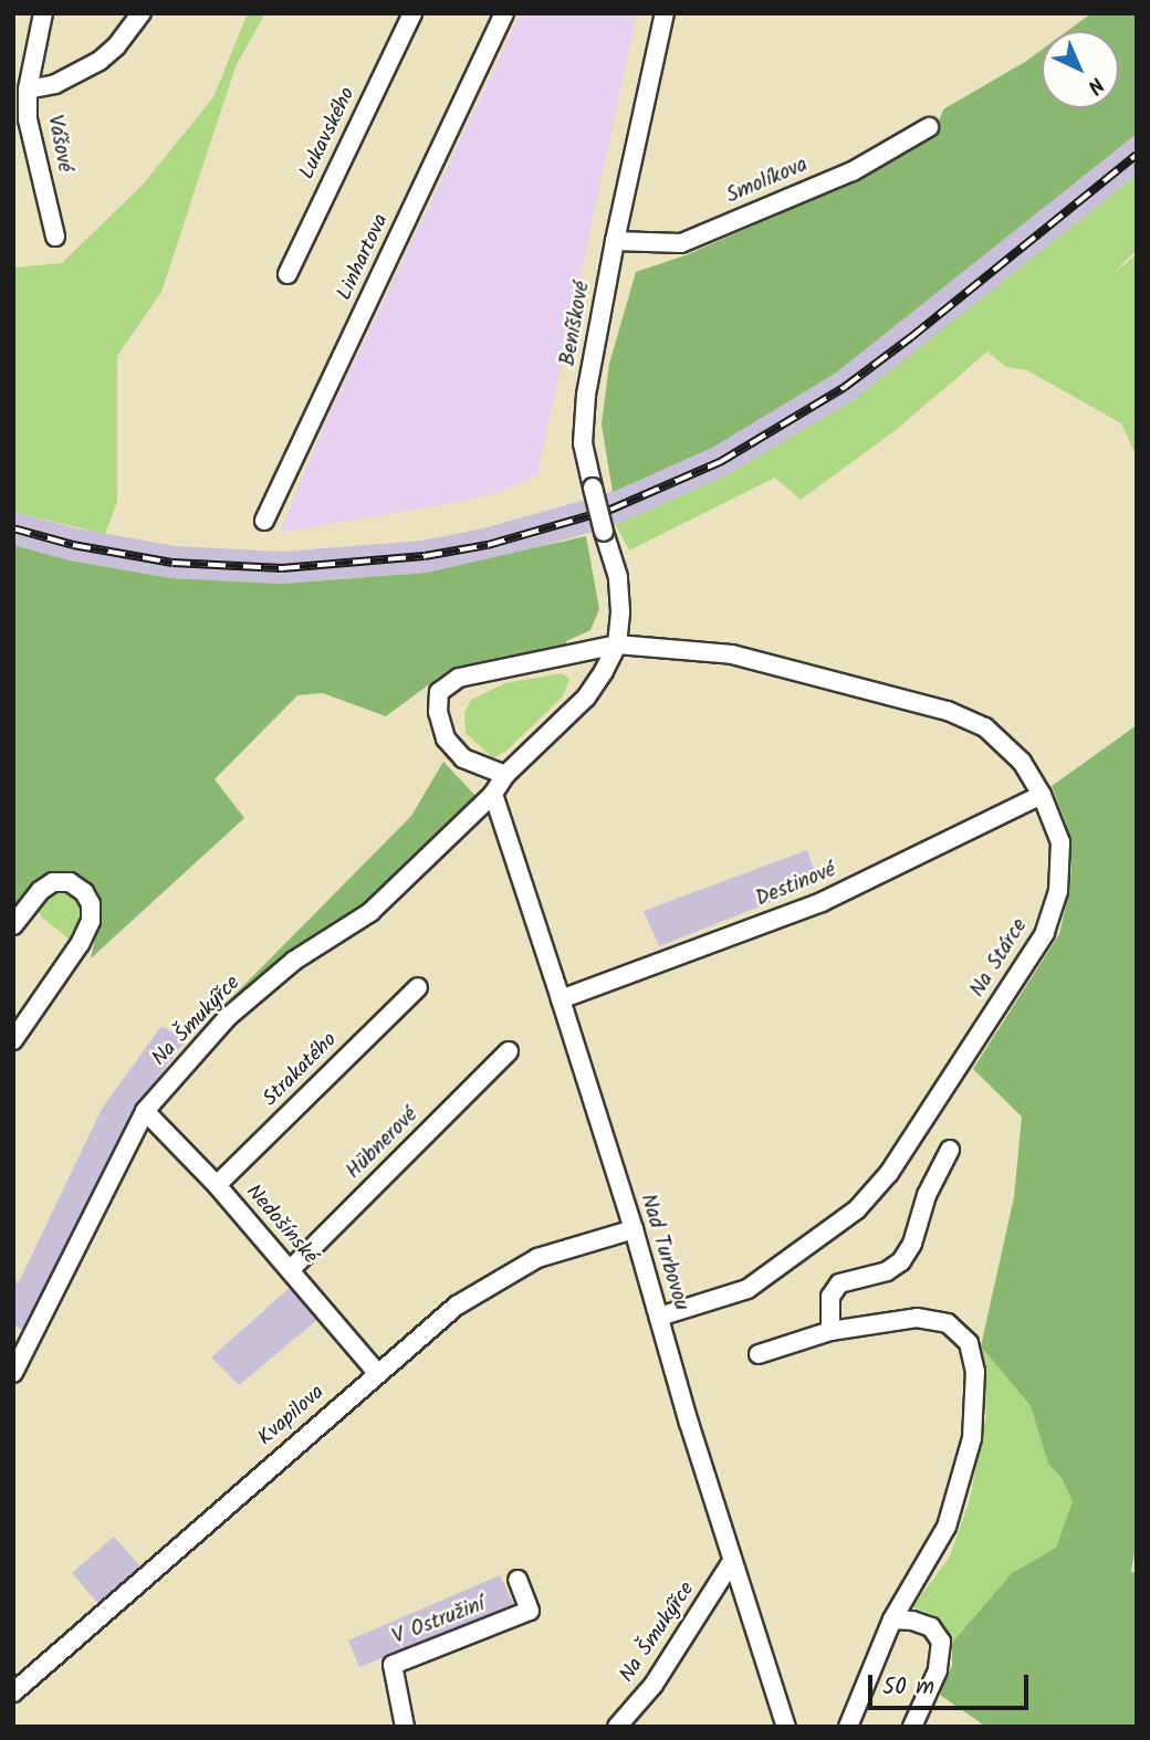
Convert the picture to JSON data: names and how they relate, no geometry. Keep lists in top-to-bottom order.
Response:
{
  "streets": {
    "street": [
      "Lukavského",
      "Vášové",
      "Smolíkova",
      "Linhartova",
      "Beníškové",
      "Destinové",
      "Na Stárce",
      "Na Šmukýřce",
      "Strakatého",
      "Hübnerové",
      "Nedošínské",
      "Nad Turbovou",
      "Kvapilova",
      "V Ostružiní"
    ]
  },
  "crossings": [
    ["Smolíkova", "Beníškové"],
    ["Beníškové", "Na Stárce"],
    ["Beníškové", "Na Šmukýřce"],
    ["Destinové", "Na Stárce"],
    ["Destinové", "Nad Turbovou"],
    ["Na Stárce", "Na Šmukýřce"],
    ["Na Stárce", "Nad Turbovou"],
    ["Na Šmukýřce", "Nedošínské"],
    ["Na Šmukýřce", "Nad Turbovou"],
    ["Strakatého", "Nedošínské"],
    ["Hübnerové", "Nedošínské"],
    ["Nedošínské", "Kvapilova"],
    ["Nad Turbovou", "Kvapilova"]
  ],
  "scale_bar": "50 m",
  "north": "bottom right"
}
